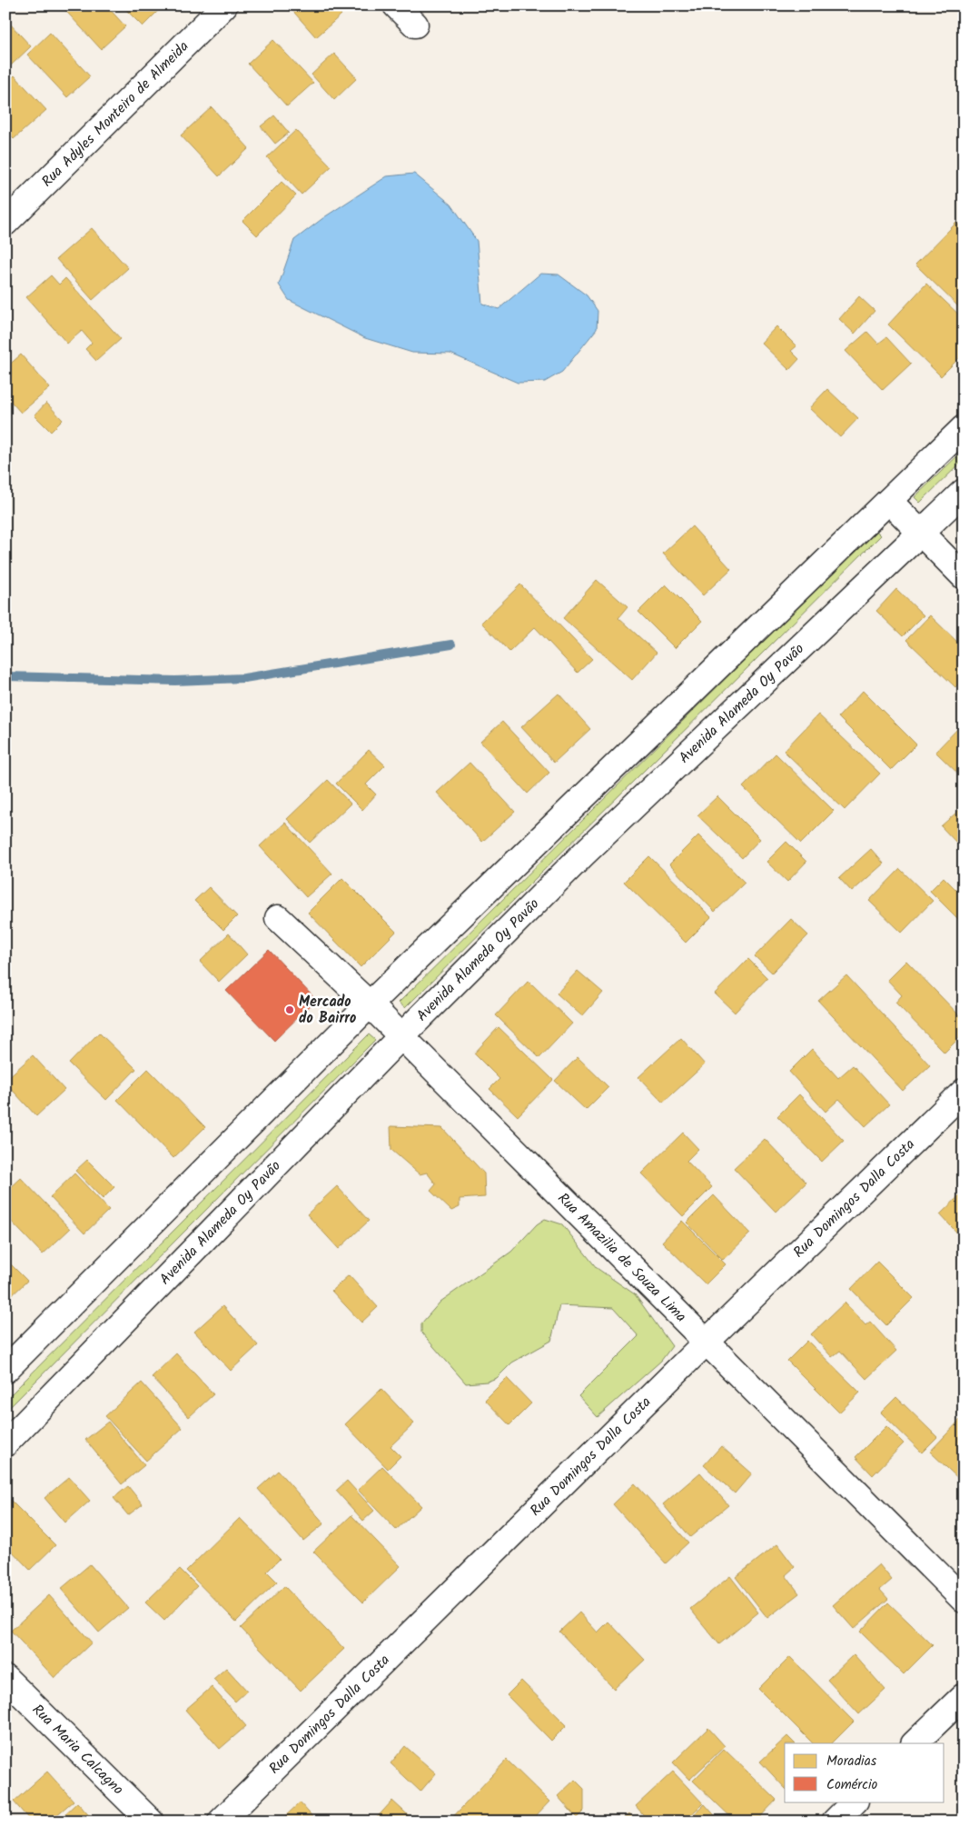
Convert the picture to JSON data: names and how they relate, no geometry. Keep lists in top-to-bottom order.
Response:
{
  "streets": {
    "street": [
      "Rua Adyles Monteiro de Almeida",
      "Avenida Alameda Oy Pavão",
      "Rua Domingos Dalla Costa",
      "Rua Amazilia de Souza Lima",
      "Rua Maria Calcagno"
    ]
  },
  "crossings": [
    ["Avenida Alameda Oy Pavão", "Rua Amazilia de Souza Lima"],
    ["Rua Domingos Dalla Costa", "Rua Amazilia de Souza Lima"]
  ],
  "places": ["Mercado do Bairro"],
  "legend": ["Moradias", "Comércio"]
}
